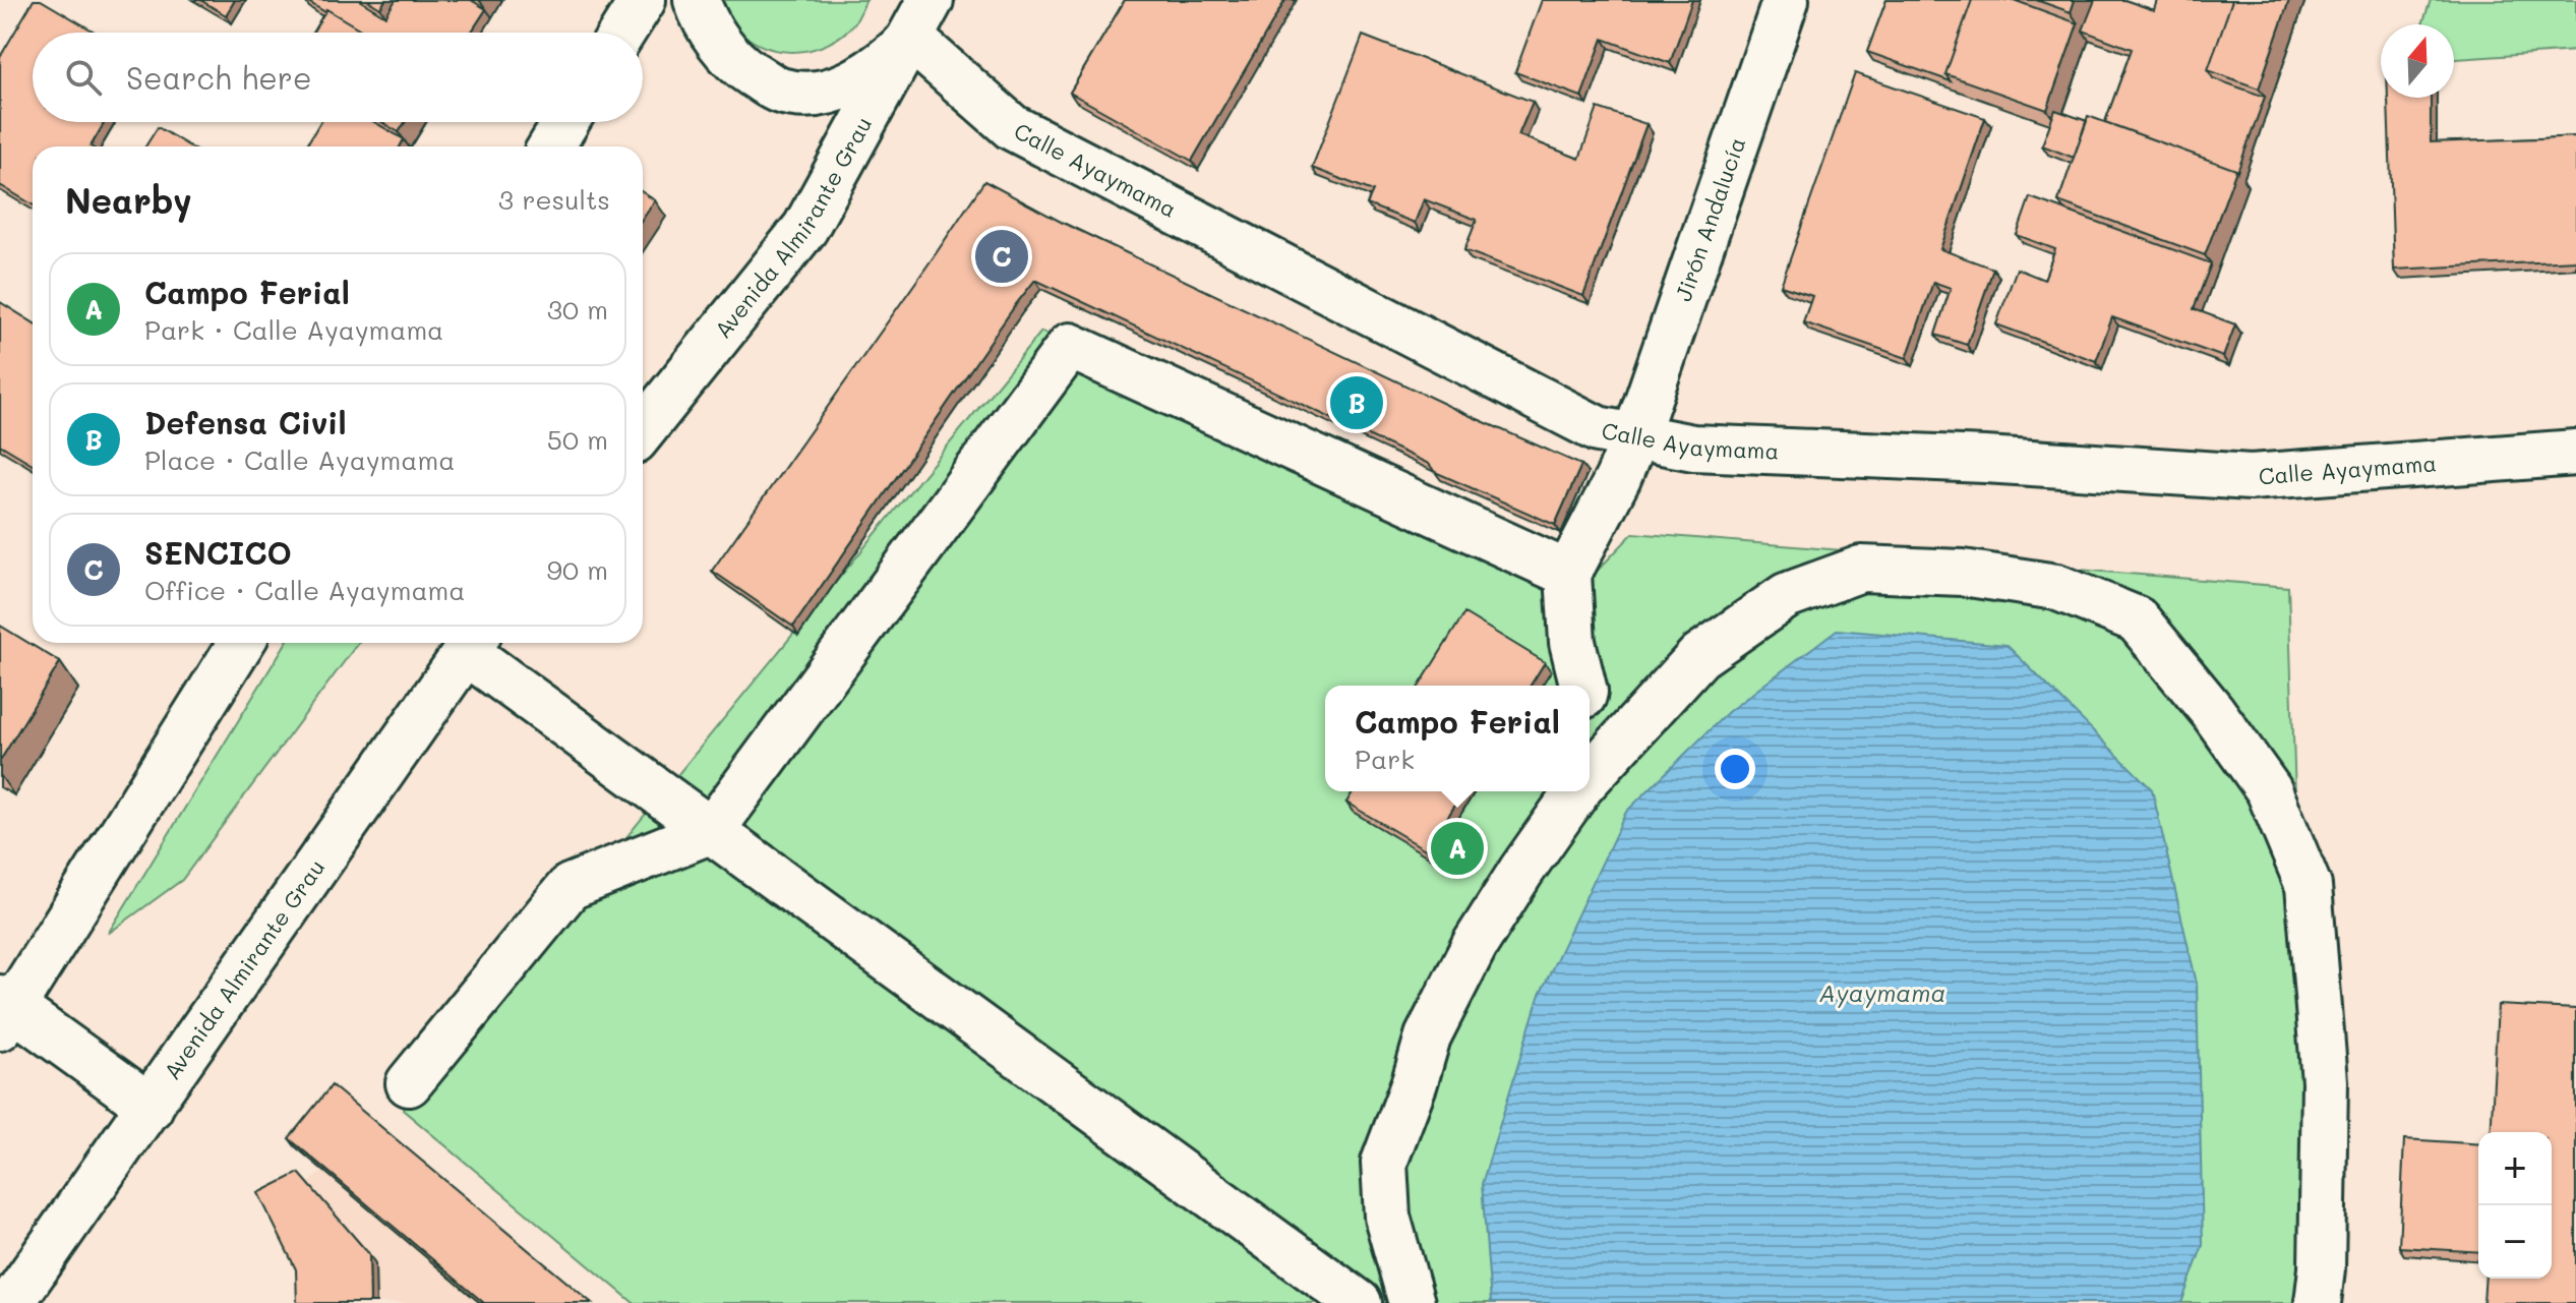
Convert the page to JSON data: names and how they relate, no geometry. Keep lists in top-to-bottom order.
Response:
{
  "streets": {
    "street": ["Calle Ayaymama", "Jirón Andalucía", "Avenida Almirante Grau"]
  },
  "crossings": [
    ["Calle Ayaymama", "Jirón Andalucía"],
    ["Calle Ayaymama", "Avenida Almirante Grau"]
  ],
  "water": ["Ayaymama"],
  "north": "top",
  "page": {
    "search": "Search here",
    "heading": ["Nearby", "3 results"],
    "pins": ["C", "B", "A"],
    "list": [
      {
        "mark": "A",
        "name": "Campo Ferial",
        "note": "Park · Calle Ayaymama",
        "value": "30 m"
      },
      {
        "mark": "B",
        "name": "Defensa Civil",
        "note": "Place · Calle Ayaymama",
        "value": "50 m"
      },
      {
        "mark": "C",
        "name": "SENCICO",
        "note": "Office · Calle Ayaymama",
        "value": "90 m"
      }
    ],
    "popup": ["Campo Ferial", "Park"],
    "map_buttons": ["+", "−"]
  }
}
